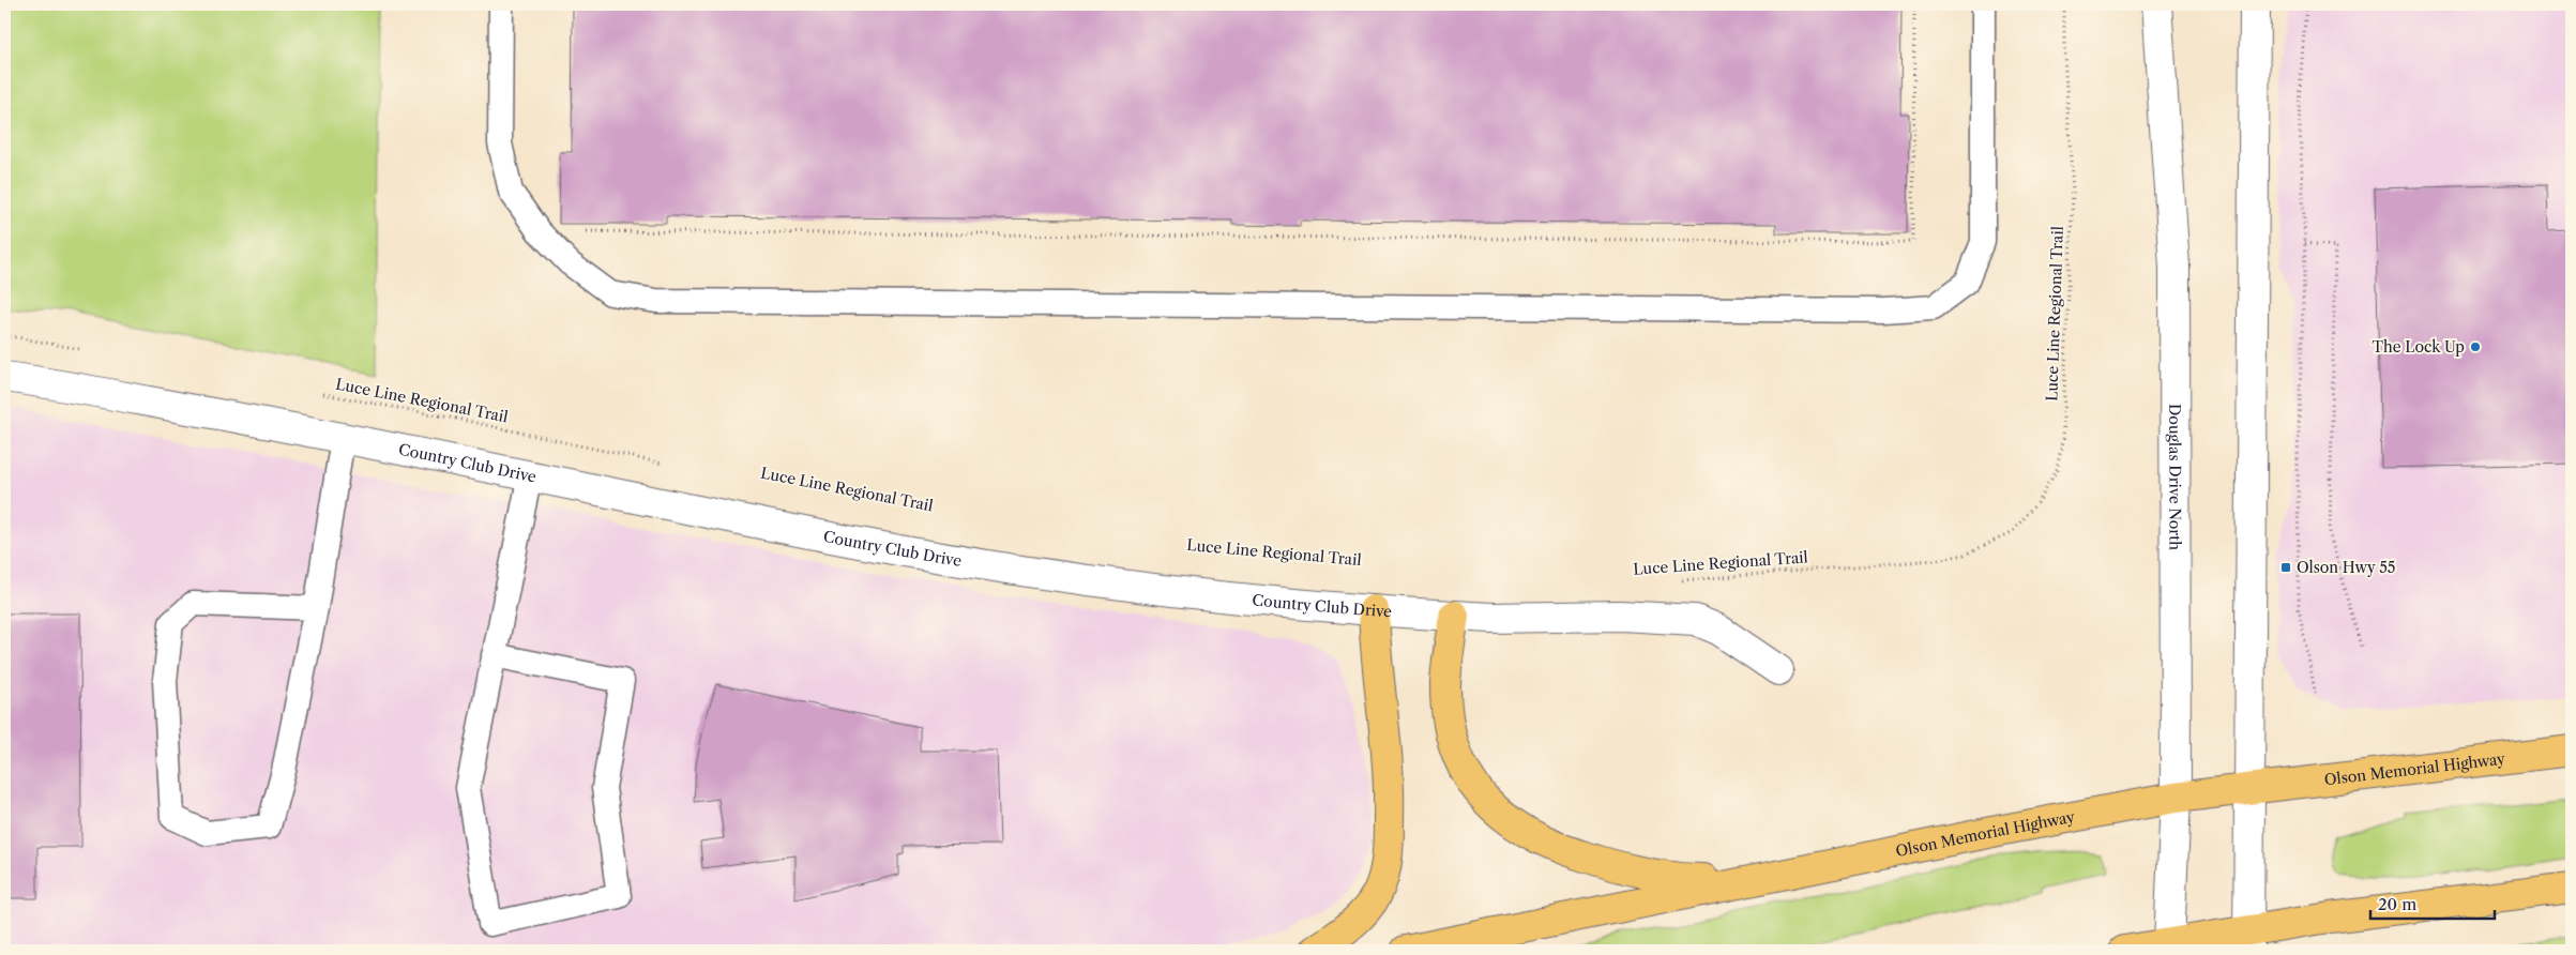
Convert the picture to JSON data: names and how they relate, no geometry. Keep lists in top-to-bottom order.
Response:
{
  "streets": {
    "highway": ["Olson Memorial Highway"],
    "street": ["Country Club Drive", "Douglas Drive North"],
    "path": ["Luce Line Regional Trail"]
  },
  "crossings": [
    ["Douglas Drive North", "Olson Memorial Highway"]
  ],
  "places": {
    "other": ["The Lock Up"],
    "transit": ["Olson Hwy 55"]
  },
  "scale_bar": "20 m"
}
